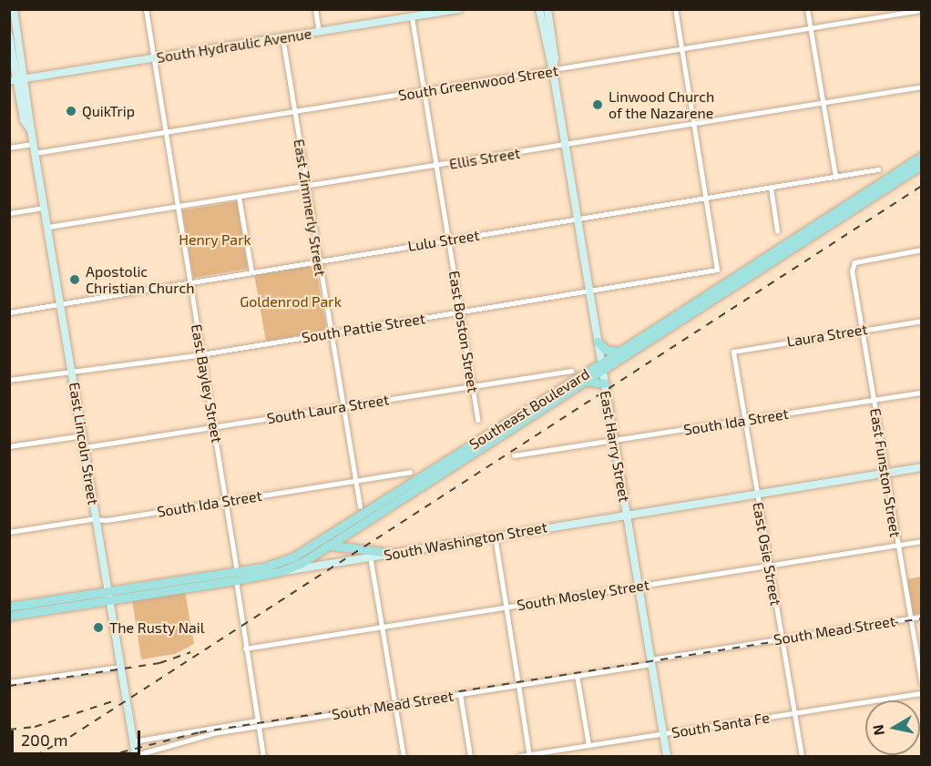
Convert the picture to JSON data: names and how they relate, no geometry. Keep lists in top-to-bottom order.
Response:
{
  "streets": {
    "main road": ["Southeast Boulevard", "South Washington Street"],
    "street": [
      "South Hydraulic Avenue",
      "South Greenwood Street",
      "Ellis Street",
      "East Zimmerly Street",
      "Lulu Street",
      "South Pattie Street",
      "East Boston Street",
      "Laura Street",
      "East Bayley Street",
      "South Laura Street",
      "South Ida Street",
      "East Lincoln Street",
      "East Harry Street",
      "East Funston Street",
      "East Osie Street",
      "South Mosley Street",
      "South Mead Street",
      "South Santa Fe"
    ]
  },
  "crossings": [
    ["South Hydraulic Avenue", "East Zimmerly Street"],
    ["South Hydraulic Avenue", "East Boston Street"],
    ["South Hydraulic Avenue", "East Bayley Street"],
    ["South Hydraulic Avenue", "East Lincoln Street"],
    ["South Greenwood Street", "East Zimmerly Street"],
    ["South Greenwood Street", "East Boston Street"],
    ["South Greenwood Street", "East Bayley Street"],
    ["South Greenwood Street", "East Lincoln Street"],
    ["South Greenwood Street", "East Harry Street"],
    ["Ellis Street", "East Zimmerly Street"],
    ["Ellis Street", "East Boston Street"],
    ["Ellis Street", "East Bayley Street"],
    ["Ellis Street", "East Lincoln Street"],
    ["Ellis Street", "East Harry Street"],
    ["East Zimmerly Street", "Lulu Street"],
    ["East Zimmerly Street", "South Pattie Street"],
    ["East Zimmerly Street", "South Laura Street"],
    ["East Zimmerly Street", "South Ida Street"],
    ["Lulu Street", "South Pattie Street"],
    ["Lulu Street", "East Boston Street"],
    ["Lulu Street", "East Bayley Street"],
    ["Lulu Street", "East Lincoln Street"],
    ["Lulu Street", "East Harry Street"],
    ["South Pattie Street", "East Boston Street"],
    ["South Pattie Street", "East Bayley Street"],
    ["South Pattie Street", "East Lincoln Street"],
    ["South Pattie Street", "East Harry Street"],
    ["East Boston Street", "South Laura Street"],
    ["Laura Street", "East Funston Street"],
    ["Laura Street", "East Osie Street"],
    ["East Bayley Street", "South Laura Street"],
    ["East Bayley Street", "Southeast Boulevard"],
    ["East Bayley Street", "South Ida Street"],
    ["East Bayley Street", "South Washington Street"],
    ["East Bayley Street", "South Mosley Street"],
    ["East Bayley Street", "South Mead Street"],
    ["South Laura Street", "East Lincoln Street"],
    ["Southeast Boulevard", "East Harry Street"],
    ["Southeast Boulevard", "South Washington Street"],
    ["South Ida Street", "East Lincoln Street"],
    ["South Ida Street", "East Harry Street"],
    ["South Ida Street", "East Funston Street"],
    ["South Ida Street", "East Osie Street"],
    ["East Lincoln Street", "South Washington Street"],
    ["East Lincoln Street", "South Mead Street"],
    ["East Harry Street", "South Washington Street"],
    ["East Harry Street", "South Mosley Street"],
    ["East Harry Street", "South Mead Street"],
    ["East Harry Street", "South Santa Fe"],
    ["East Funston Street", "South Washington Street"],
    ["East Funston Street", "South Mosley Street"],
    ["East Funston Street", "South Mead Street"],
    ["South Washington Street", "East Osie Street"],
    ["East Osie Street", "South Mosley Street"],
    ["East Osie Street", "South Mead Street"],
    ["East Osie Street", "South Santa Fe"]
  ],
  "parks": ["Henry Park", "Goldenrod Park"],
  "places": [
    "Linwood Church of the Nazarene",
    "QuikTrip",
    "Apostolic Christian Church",
    "The Rusty Nail"
  ],
  "scale_bar": "200 m",
  "north": "left"
}
